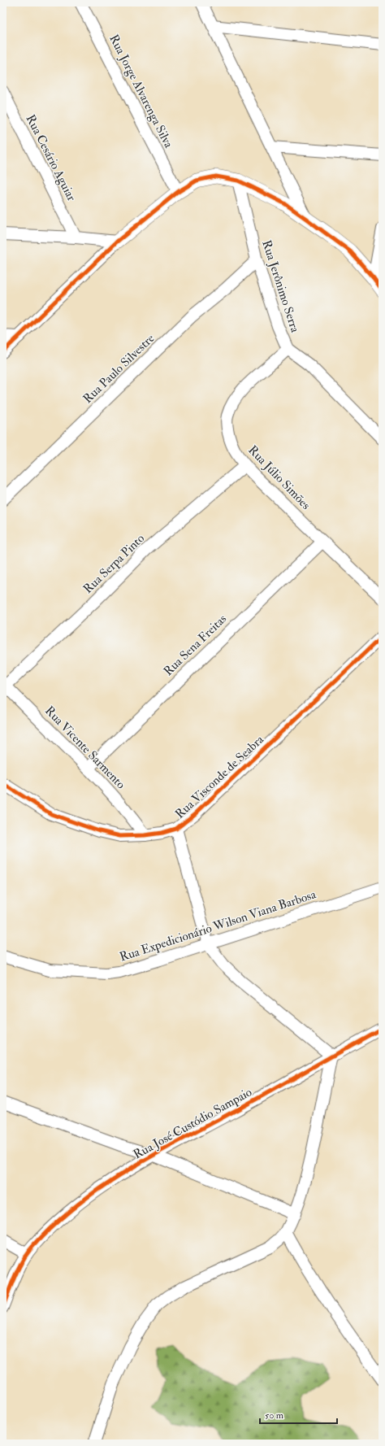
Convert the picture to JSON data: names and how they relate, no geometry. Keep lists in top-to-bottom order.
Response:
{
  "streets": {
    "street": [
      "Rua Jorge Alvarenga Silva",
      "Rua Cesário Aguiar",
      "Rua Jerônimo Serra",
      "Rua Paulo Silvestre",
      "Rua Júlio Simões",
      "Rua Serpa Pinto",
      "Rua Sena Freitas",
      "Rua Vicente Sarmento",
      "Rua Visconde de Seabra",
      "Rua Expedicionário Wilson Viana Barbosa",
      "Rua José Custódio Sampaio"
    ]
  },
  "crossings": [
    ["Rua Jerônimo Serra", "Rua Paulo Silvestre"],
    ["Rua Jerônimo Serra", "Rua Júlio Simões"],
    ["Rua Júlio Simões", "Rua Serpa Pinto"],
    ["Rua Júlio Simões", "Rua Sena Freitas"],
    ["Rua Serpa Pinto", "Rua Vicente Sarmento"],
    ["Rua Sena Freitas", "Rua Vicente Sarmento"],
    ["Rua Vicente Sarmento", "Rua Visconde de Seabra"]
  ],
  "scale_bar": "50 m"
}
